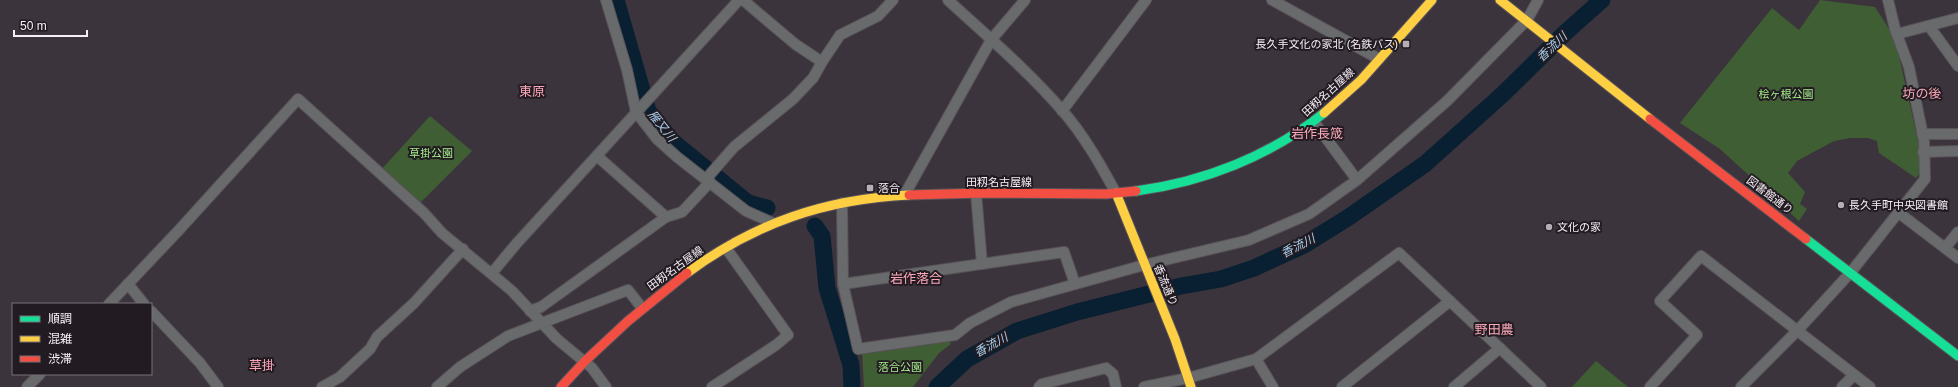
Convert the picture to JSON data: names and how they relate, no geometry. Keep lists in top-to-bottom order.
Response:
{
  "streets": {
    "main road": ["田籾名古屋線", "図書館通り", "香流通り"]
  },
  "crossings": [
    ["田籾名古屋線", "香流通り"]
  ],
  "districts": [
    "東原",
    "坊の後",
    "岩作長筬",
    "岩作落合",
    "野田農",
    "草掛"
  ],
  "water": ["香流川", "雁又川"],
  "parks": ["桧ヶ根公園", "草掛公園", "落合公園"],
  "places": {
    "transit": ["長久手文化の家北 (名鉄バス)", "落合"],
    "other": ["長久手町中央図書館", "文化の家"]
  },
  "legend": ["順調", "混雑", "渋滞"],
  "scale_bar": "50 m"
}
